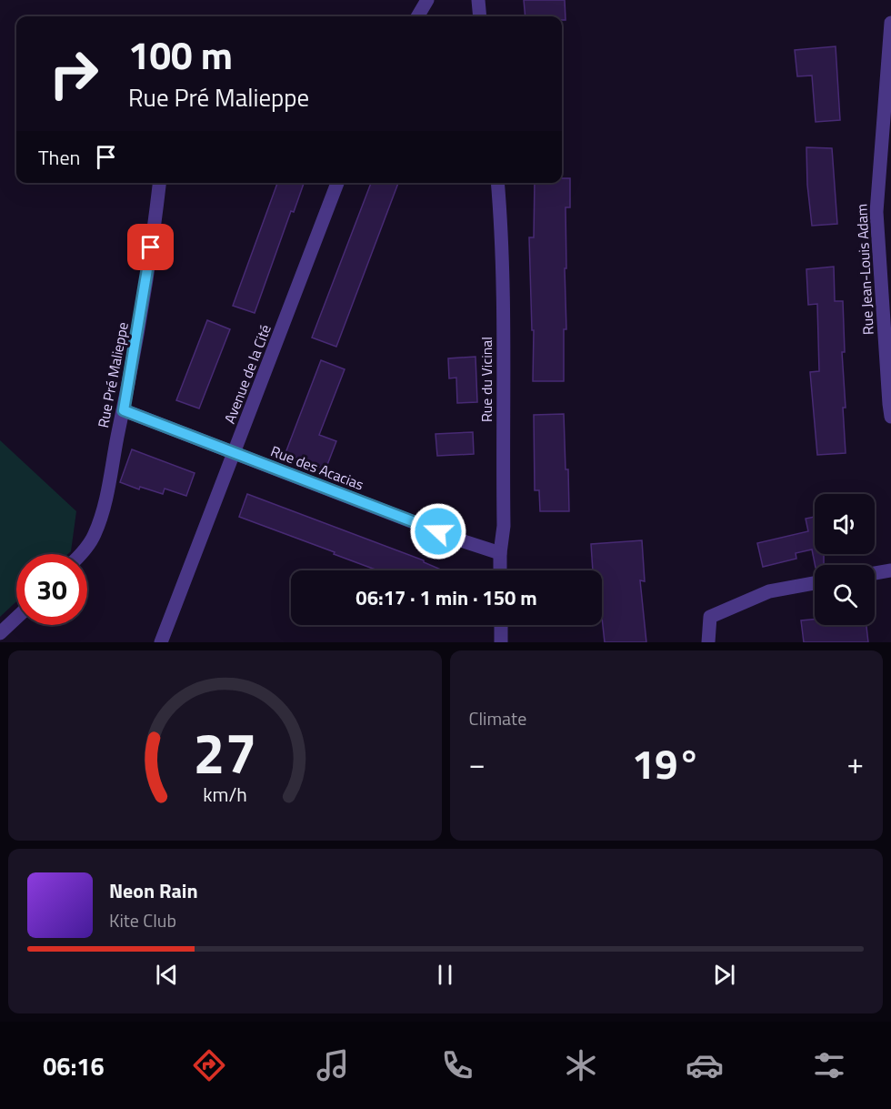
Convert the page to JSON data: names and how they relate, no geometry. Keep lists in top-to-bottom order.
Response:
{
  "streets": {
    "street": [
      "Rue Jean-Louis Adam",
      "Avenue de la Cité",
      "Rue Pré Malieppe",
      "Rue du Vicinal",
      "Rue des Acacias"
    ]
  },
  "crossings": [
    ["Avenue de la Cité", "Rue des Acacias"],
    ["Rue Pré Malieppe", "Rue des Acacias"],
    ["Rue du Vicinal", "Rue des Acacias"]
  ],
  "page": {
    "turn": ["100 m", "Rue Pré Malieppe"],
    "then": "Then",
    "limit": "30",
    "trip": "06:17 · 1 min · 150 m",
    "tile": "Climate",
    "heat": ["−", "19°", "+"],
    "song": ["Neon Rain", "Kite Club"],
    "tabs": "06:16",
    "gauge": ["27", "km/h"]
  }
}
